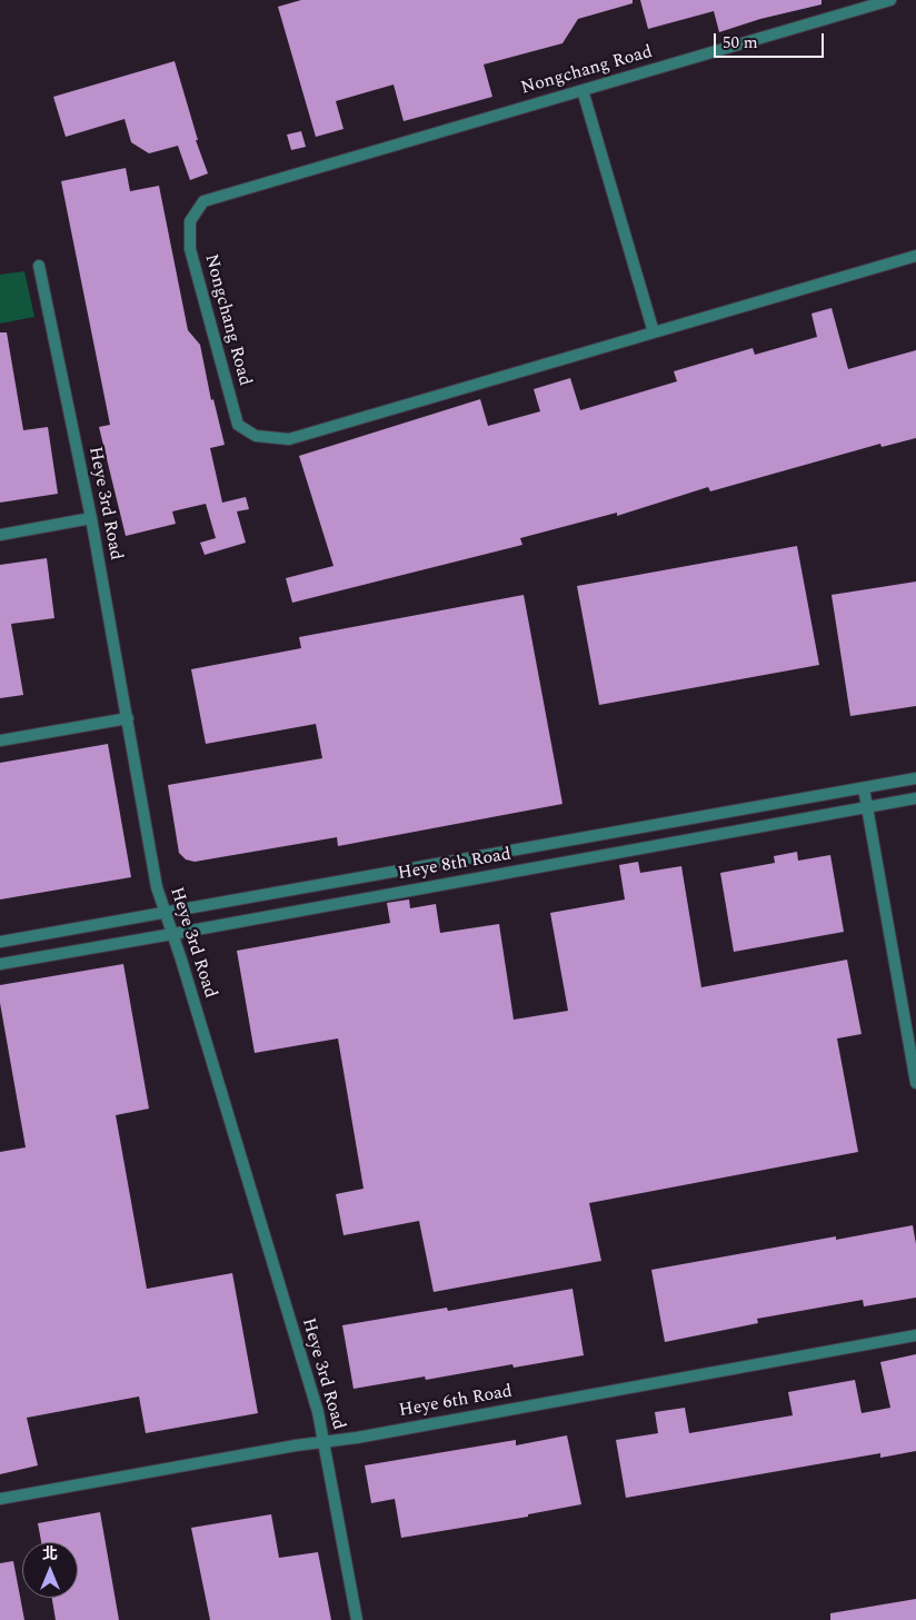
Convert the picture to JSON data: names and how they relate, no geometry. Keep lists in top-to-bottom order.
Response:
{
  "streets": {
    "street": [
      "Nongchang Road",
      "Heye 3rd Road",
      "Heye 8th Road",
      "Heye 6th Road"
    ]
  },
  "crossings": [
    ["Heye 3rd Road", "Heye 8th Road"],
    ["Heye 3rd Road", "Heye 6th Road"]
  ],
  "scale_bar": "50 m",
  "north": "top"
}
